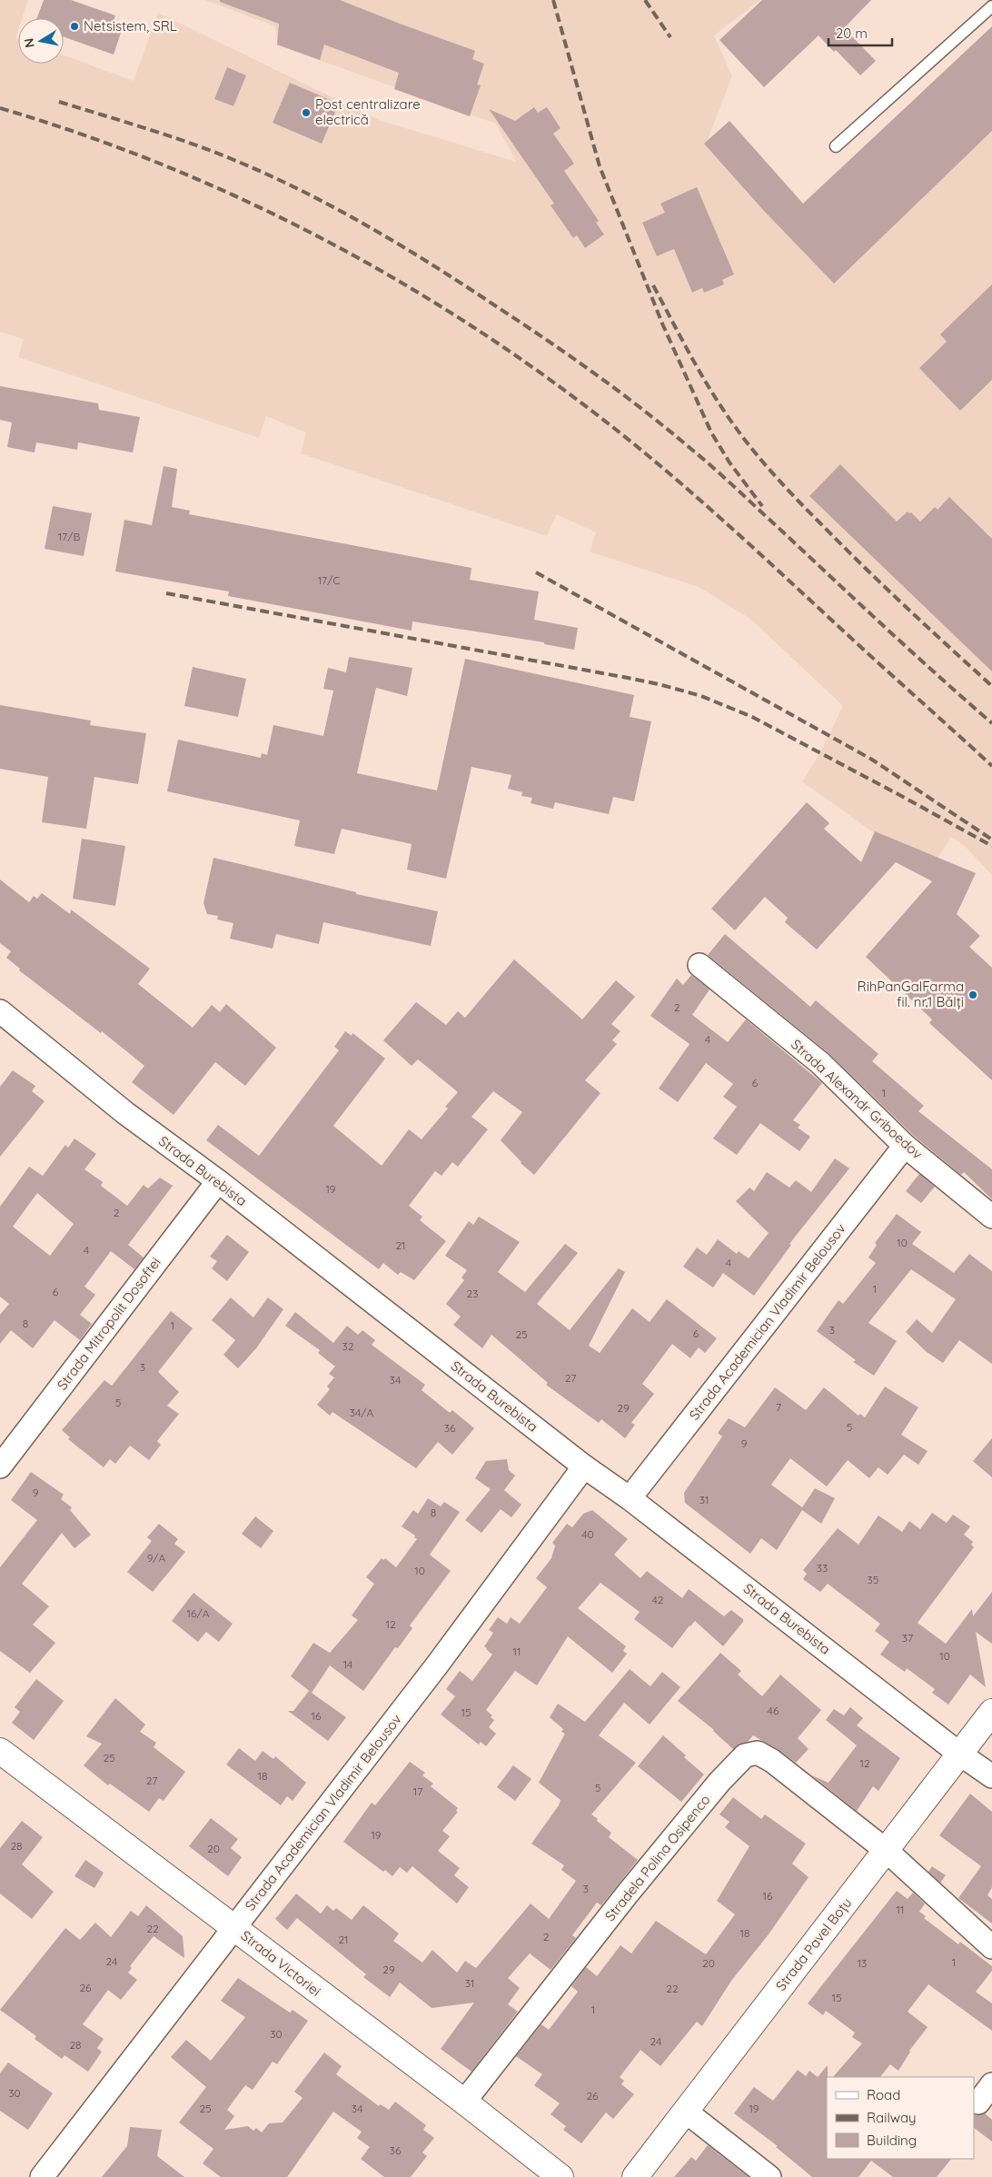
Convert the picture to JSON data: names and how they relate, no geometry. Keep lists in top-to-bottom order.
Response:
{
  "streets": {
    "street": [
      "Strada Alexandr Griboedov",
      "Strada Burebista",
      "Strada Academician Vladimir Belousov",
      "Strada Mitropolit Dosoftei",
      "Stradela Polina Osipenco",
      "Strada Pavel Boțu",
      "Strada Victoriei"
    ]
  },
  "crossings": [
    ["Strada Alexandr Griboedov", "Strada Academician Vladimir Belousov"],
    ["Strada Burebista", "Strada Academician Vladimir Belousov"],
    ["Strada Burebista", "Strada Mitropolit Dosoftei"],
    ["Strada Burebista", "Strada Pavel Boțu"],
    ["Strada Academician Vladimir Belousov", "Strada Victoriei"],
    ["Stradela Polina Osipenco", "Strada Pavel Boțu"],
    ["Stradela Polina Osipenco", "Strada Victoriei"]
  ],
  "places": ["Netsistem, SRL", "Post centralizare electrică", "RihPanGalFarma fil. nr.1 Bălți"],
  "house_numbers": [
    "17/B",
    "17/C",
    "2",
    "4",
    "6",
    "1",
    "19",
    "2",
    "10",
    "21",
    "4",
    "4",
    "1",
    "6",
    "23",
    "8",
    "1",
    "3",
    "6",
    "25",
    "32",
    "3",
    "27",
    "34",
    "5",
    "7",
    "29",
    "34/A",
    "5",
    "36",
    "9",
    "9",
    "31",
    "8",
    "40",
    "9/A",
    "33",
    "10",
    "35",
    "42",
    "16/A",
    "12",
    "37",
    "11",
    "10",
    "14",
    "46",
    "15",
    "16",
    "25",
    "12",
    "18",
    "27",
    "5",
    "17",
    "19",
    "28",
    "20",
    "3",
    "16",
    "11",
    "22",
    "18",
    "2",
    "21",
    "24",
    "1",
    "20",
    "13",
    "29",
    "31",
    "26",
    "22",
    "15",
    "1",
    "30",
    "24",
    "28",
    "30",
    "26",
    "25",
    "34",
    "19",
    "36"
  ],
  "legend": ["Road", "Railway", "Building"],
  "scale_bar": "20 m",
  "north": "left"
}
